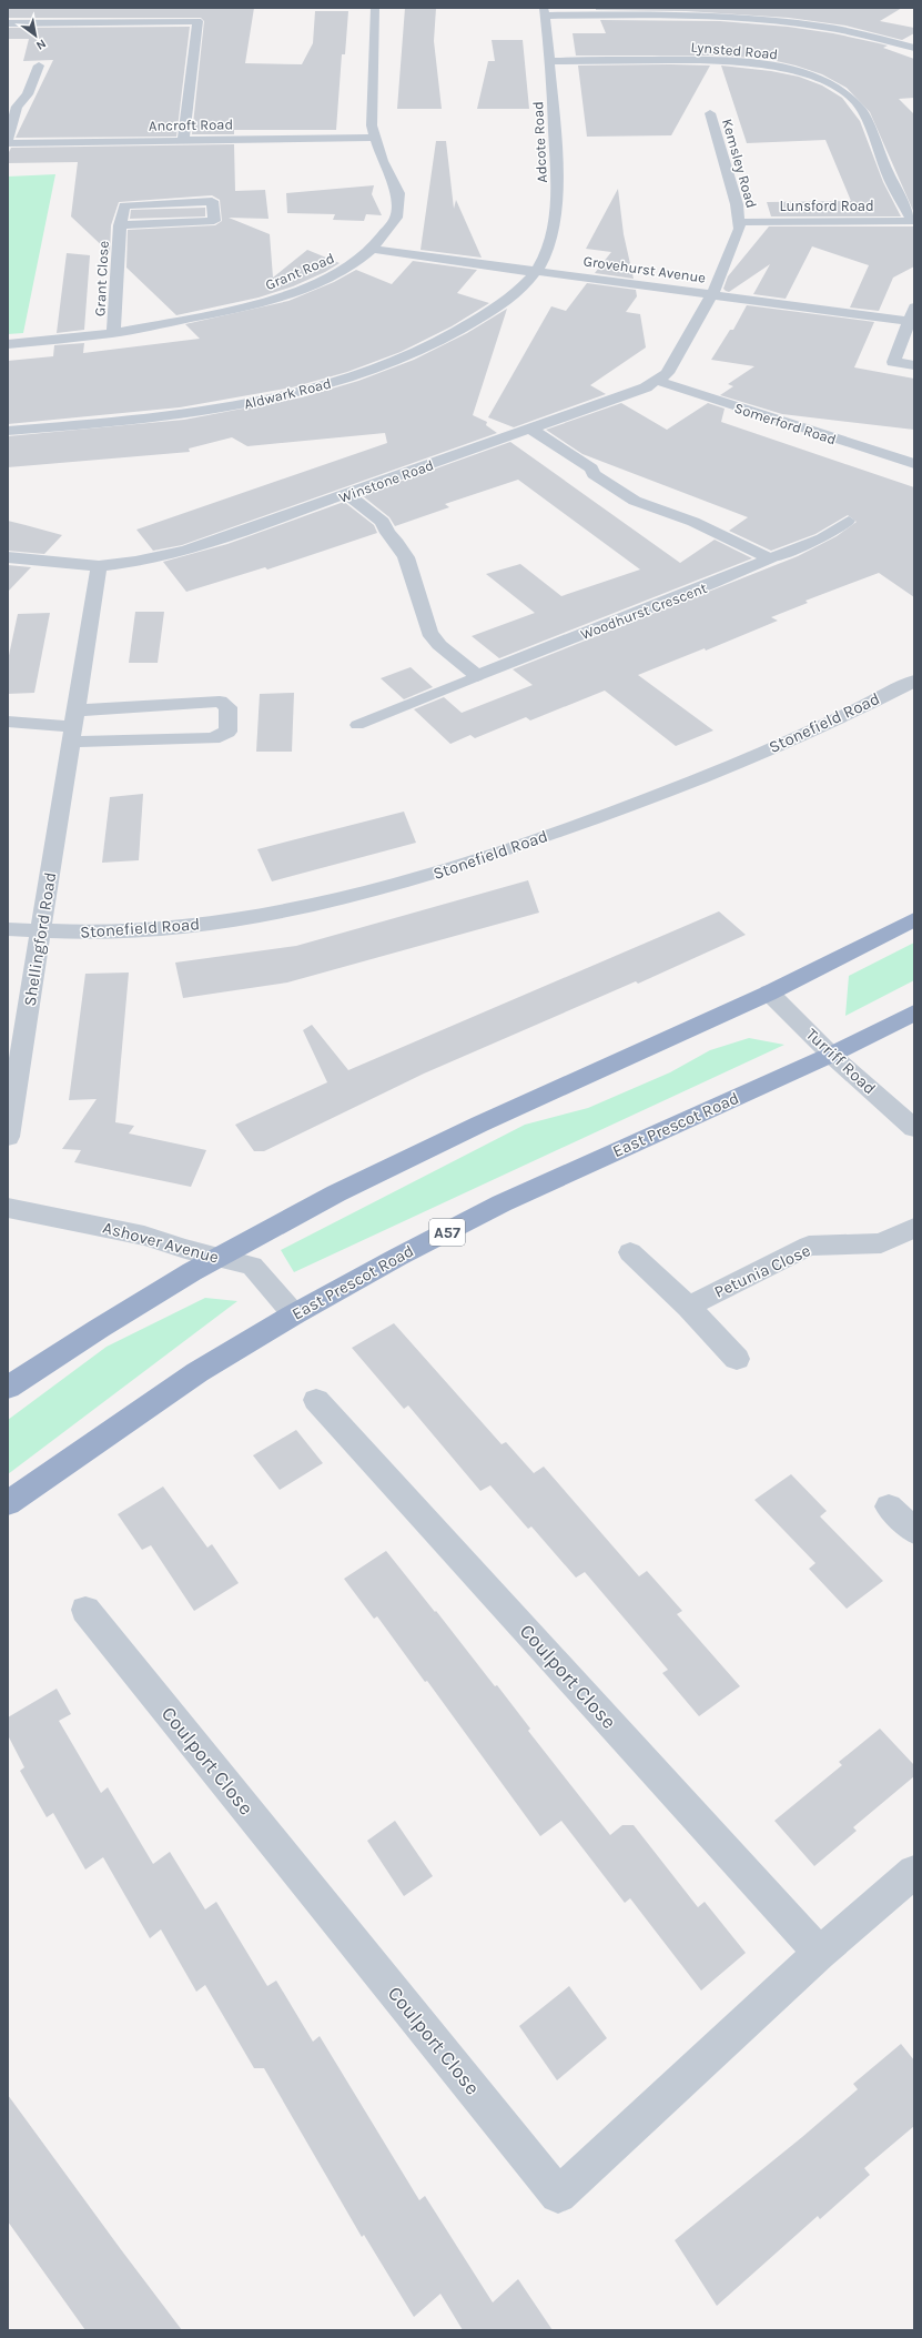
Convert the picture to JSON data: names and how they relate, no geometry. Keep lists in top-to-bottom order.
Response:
{
  "streets": {
    "highway": ["East Prescot Road", "A57"],
    "street": [
      "Lynsted Road",
      "Ancroft Road",
      "Adcote Road",
      "Kemsley Road",
      "Lunsford Road",
      "Grovehurst Avenue",
      "Grant Road",
      "Grant Close",
      "Aldwark Road",
      "Somerford Road",
      "Winstone Road",
      "Woodhurst Crescent",
      "Stonefield Road",
      "Shellingford Road",
      "Turriff Road",
      "Ashover Avenue",
      "Petunia Close",
      "Coulport Close"
    ]
  },
  "crossings": [
    ["Lynsted Road", "Adcote Road"],
    ["Lynsted Road", "Lunsford Road"],
    ["Ancroft Road", "Grant Road"],
    ["Adcote Road", "Grovehurst Avenue"],
    ["Adcote Road", "Aldwark Road"],
    ["Kemsley Road", "Lunsford Road"],
    ["Kemsley Road", "Grovehurst Avenue"],
    ["Kemsley Road", "Winstone Road"],
    ["Grovehurst Avenue", "Grant Road"],
    ["Grovehurst Avenue", "Aldwark Road"],
    ["Grovehurst Avenue", "Winstone Road"],
    ["Grant Road", "Grant Close"],
    ["Somerford Road", "Winstone Road"],
    ["Winstone Road", "Shellingford Road"],
    ["Stonefield Road", "Shellingford Road"],
    ["Turriff Road", "East Prescot Road"],
    ["East Prescot Road", "Ashover Avenue"]
  ],
  "north": "bottom right"
}
